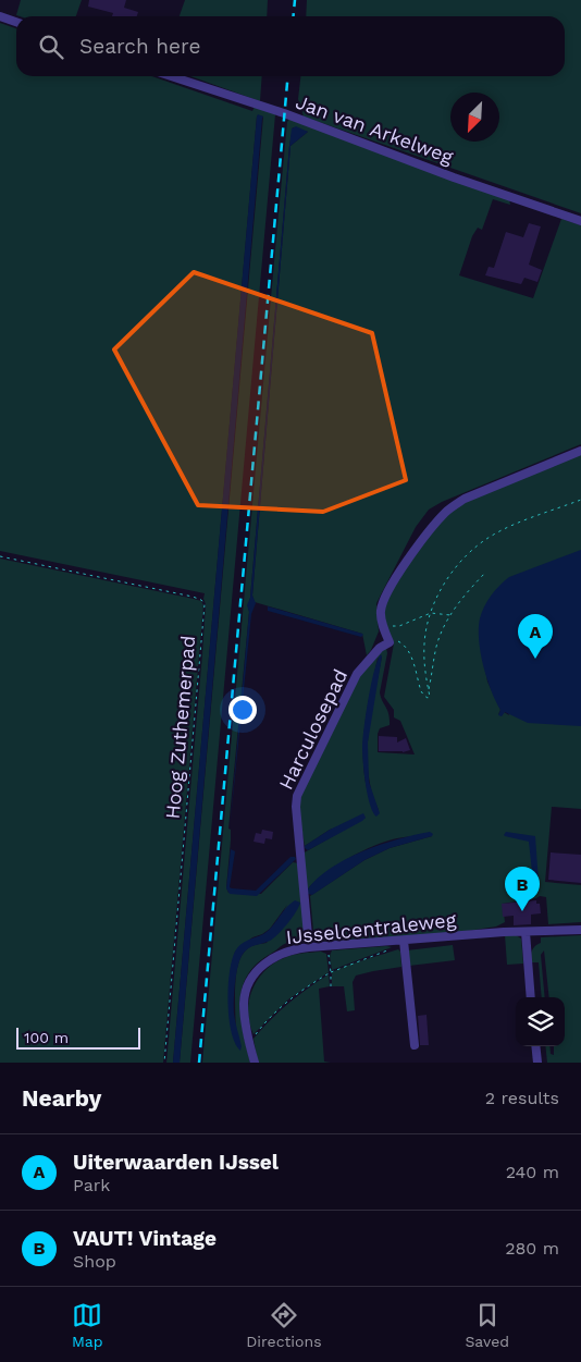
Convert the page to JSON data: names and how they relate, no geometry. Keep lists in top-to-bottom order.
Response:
{
  "streets": {
    "street": ["Jan van Arkelweg", "Harculosepad", "IJsselcentraleweg"],
    "path": ["Hoog Zuthemerpad"]
  },
  "crossings": [
    ["Harculosepad", "IJsselcentraleweg"]
  ],
  "scale_bar": "100 m",
  "north": "bottom left",
  "page": {
    "search": "Search here",
    "pins": ["A", "B"],
    "scale": "100 m",
    "heading": ["Nearby", "2 results"],
    "list": [
      {
        "mark": "A",
        "name": "Uiterwaarden IJssel",
        "note": "Park",
        "value": "240 m"
      },
      {
        "mark": "B",
        "name": "VAUT! Vintage",
        "note": "Shop",
        "value": "280 m"
      }
    ],
    "nav": ["Map", "Directions", "Saved"]
  }
}
